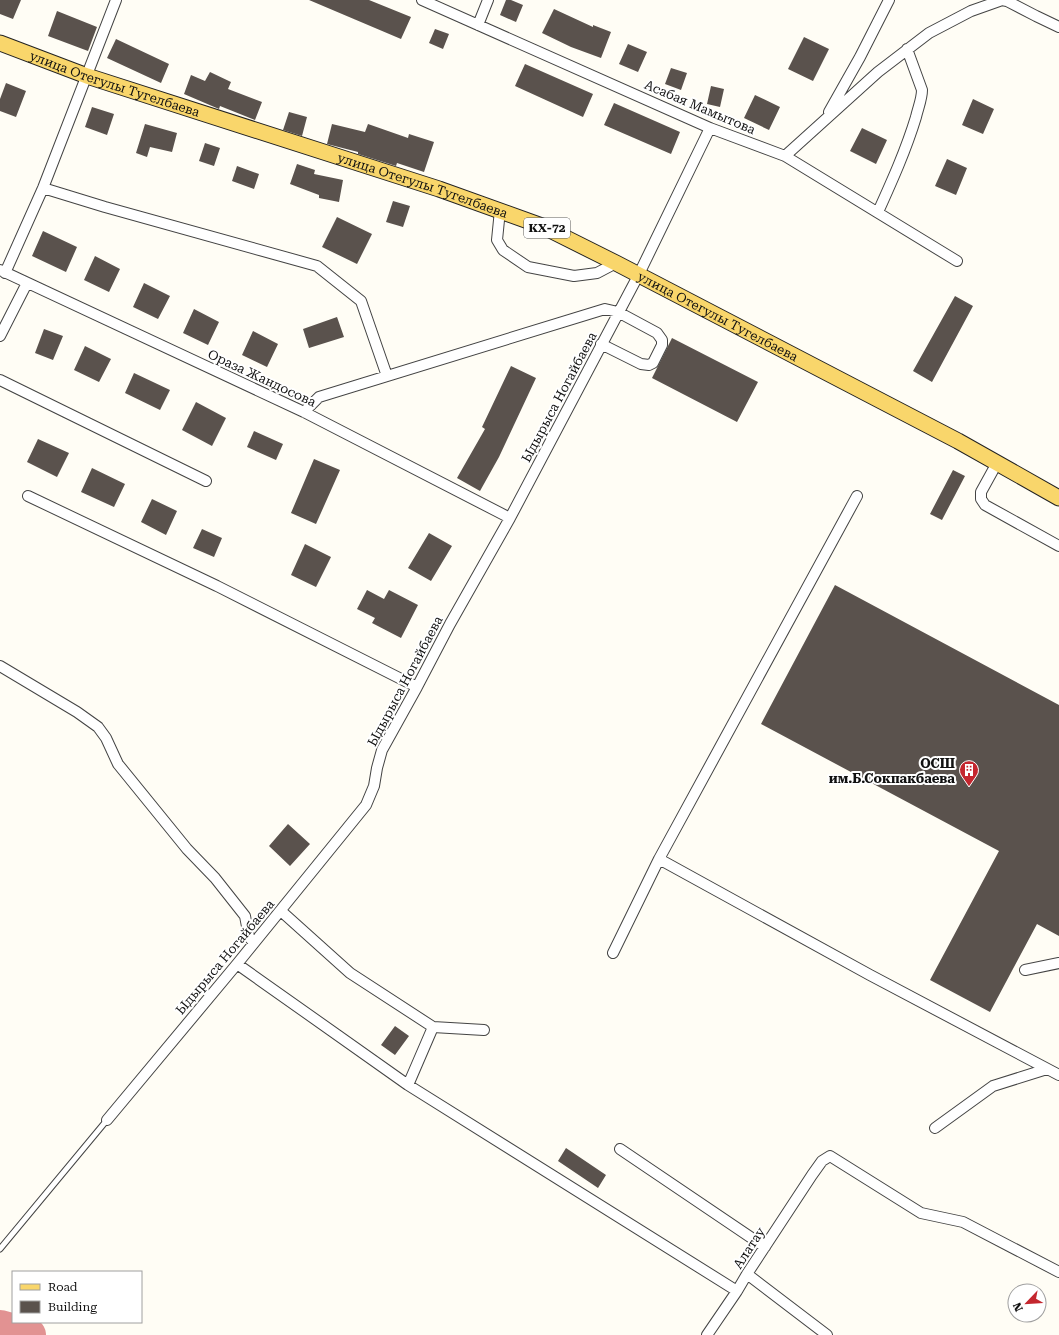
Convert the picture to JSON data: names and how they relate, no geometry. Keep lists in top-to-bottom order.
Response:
{
  "streets": {
    "main road": ["улица Отегулы Тугелбаева", "КХ-72"],
    "street": [
      "Асабая Мамытова",
      "Ораза Жандосова",
      "Ыдырыса Ногайбаева",
      "Алатау"
    ]
  },
  "crossings": [
    ["улица Отегулы Тугелбаева", "Ыдырыса Ногайбаева"],
    ["Асабая Мамытова", "Ыдырыса Ногайбаева"],
    ["Ораза Жандосова", "Ыдырыса Ногайбаева"]
  ],
  "places": {
    "building": ["ОСШ им.Б.Сокпакбаева"]
  },
  "legend": ["Road", "Building"],
  "north": "bottom left"
}
